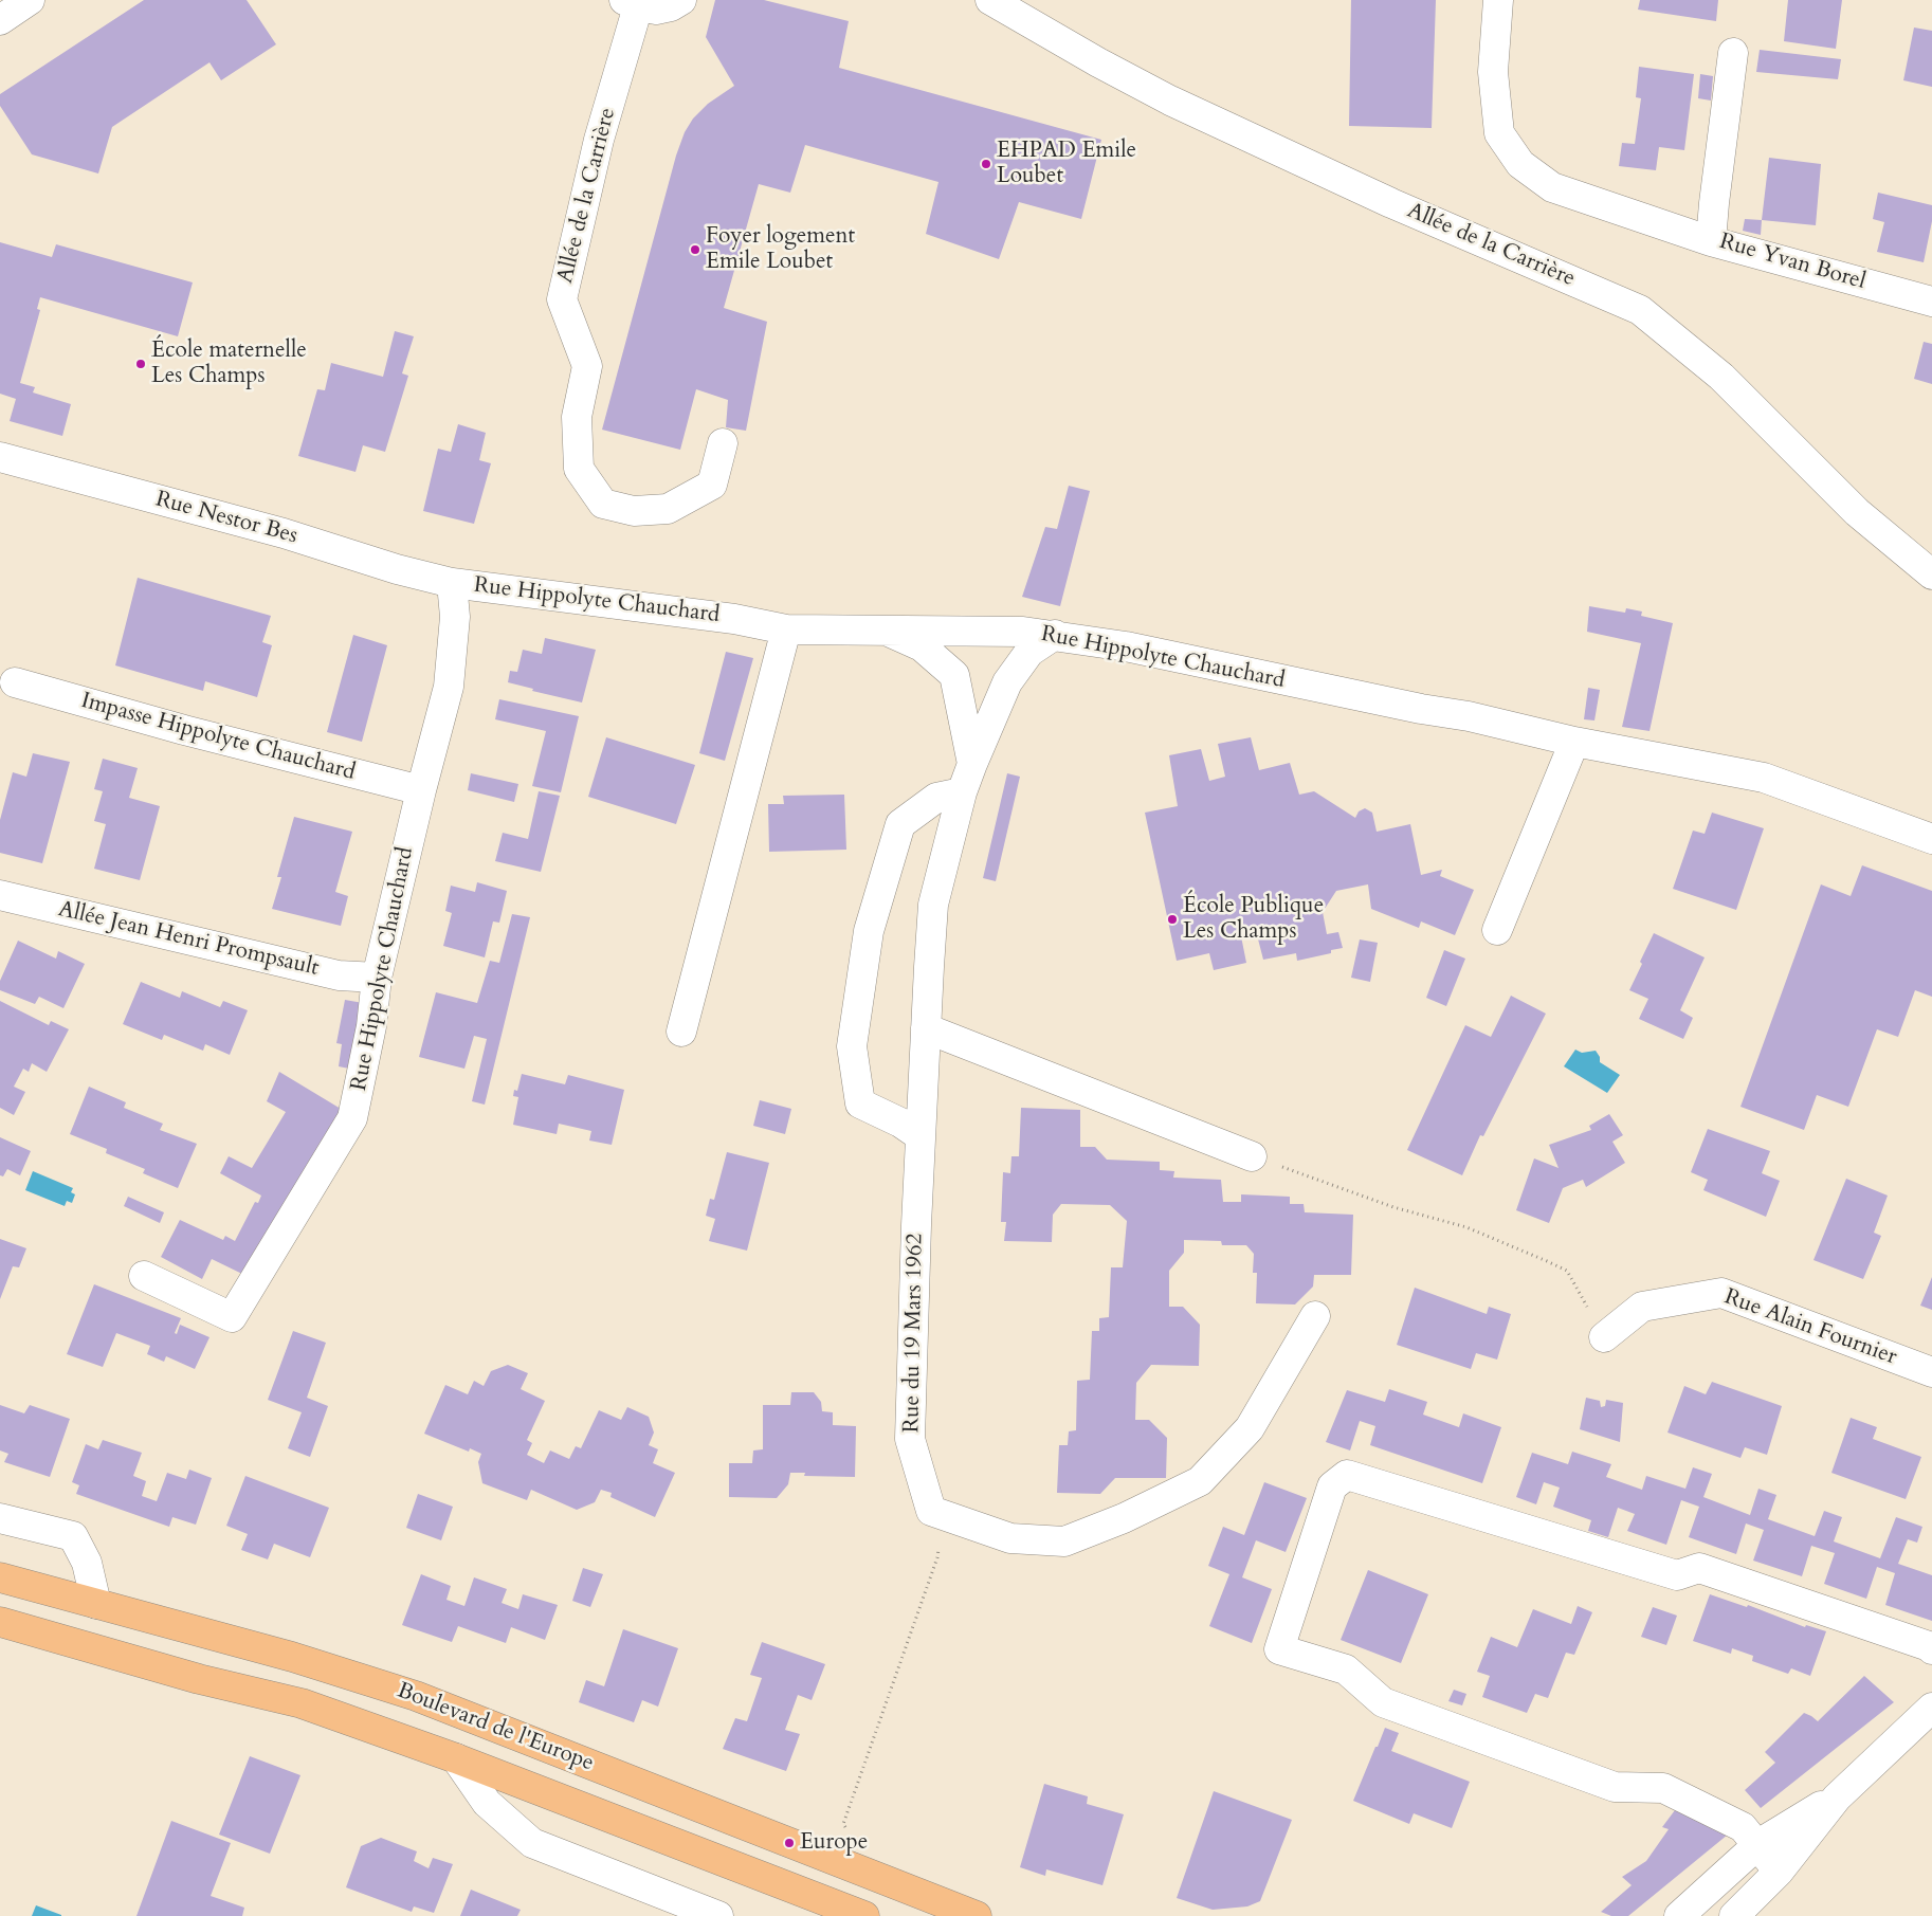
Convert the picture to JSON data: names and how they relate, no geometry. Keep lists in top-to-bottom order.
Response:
{
  "streets": {
    "main road": ["Boulevard de l'Europe"],
    "street": [
      "Allée de la Carrière",
      "Rue Yvan Borel",
      "Rue Nestor Bes",
      "Rue Hippolyte Chauchard",
      "Impasse Hippolyte Chauchard",
      "Allée Jean Henri Prompsault",
      "Rue Alain Fournier",
      "Rue du 19 Mars 1962"
    ]
  },
  "crossings": [
    ["Rue Nestor Bes", "Rue Hippolyte Chauchard"],
    ["Rue Hippolyte Chauchard", "Impasse Hippolyte Chauchard"],
    ["Rue Hippolyte Chauchard", "Allée Jean Henri Prompsault"],
    ["Rue Hippolyte Chauchard", "Rue du 19 Mars 1962"]
  ],
  "places": [
    "EHPAD Emile Loubet",
    "Foyer logement Emile Loubet",
    "École maternelle Les Champs",
    "École Publique Les Champs",
    "Europe"
  ]
}
